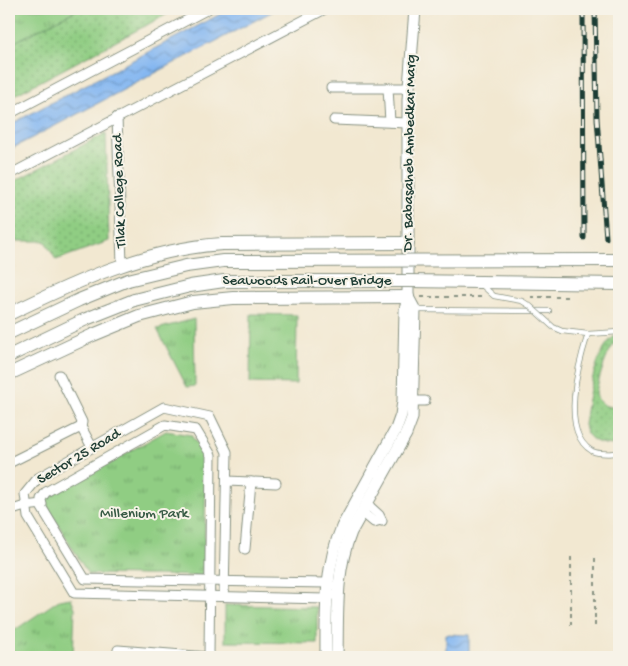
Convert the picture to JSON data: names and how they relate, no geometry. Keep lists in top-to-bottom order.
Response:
{
  "streets": {
    "main road": ["Seawoods Rail-Over Bridge"],
    "street": ["Dr. Babasaheb Ambedkar Marg", "Tilak College Road", "Sector 25 Road"]
  },
  "parks": ["Millenium Park"]
}
